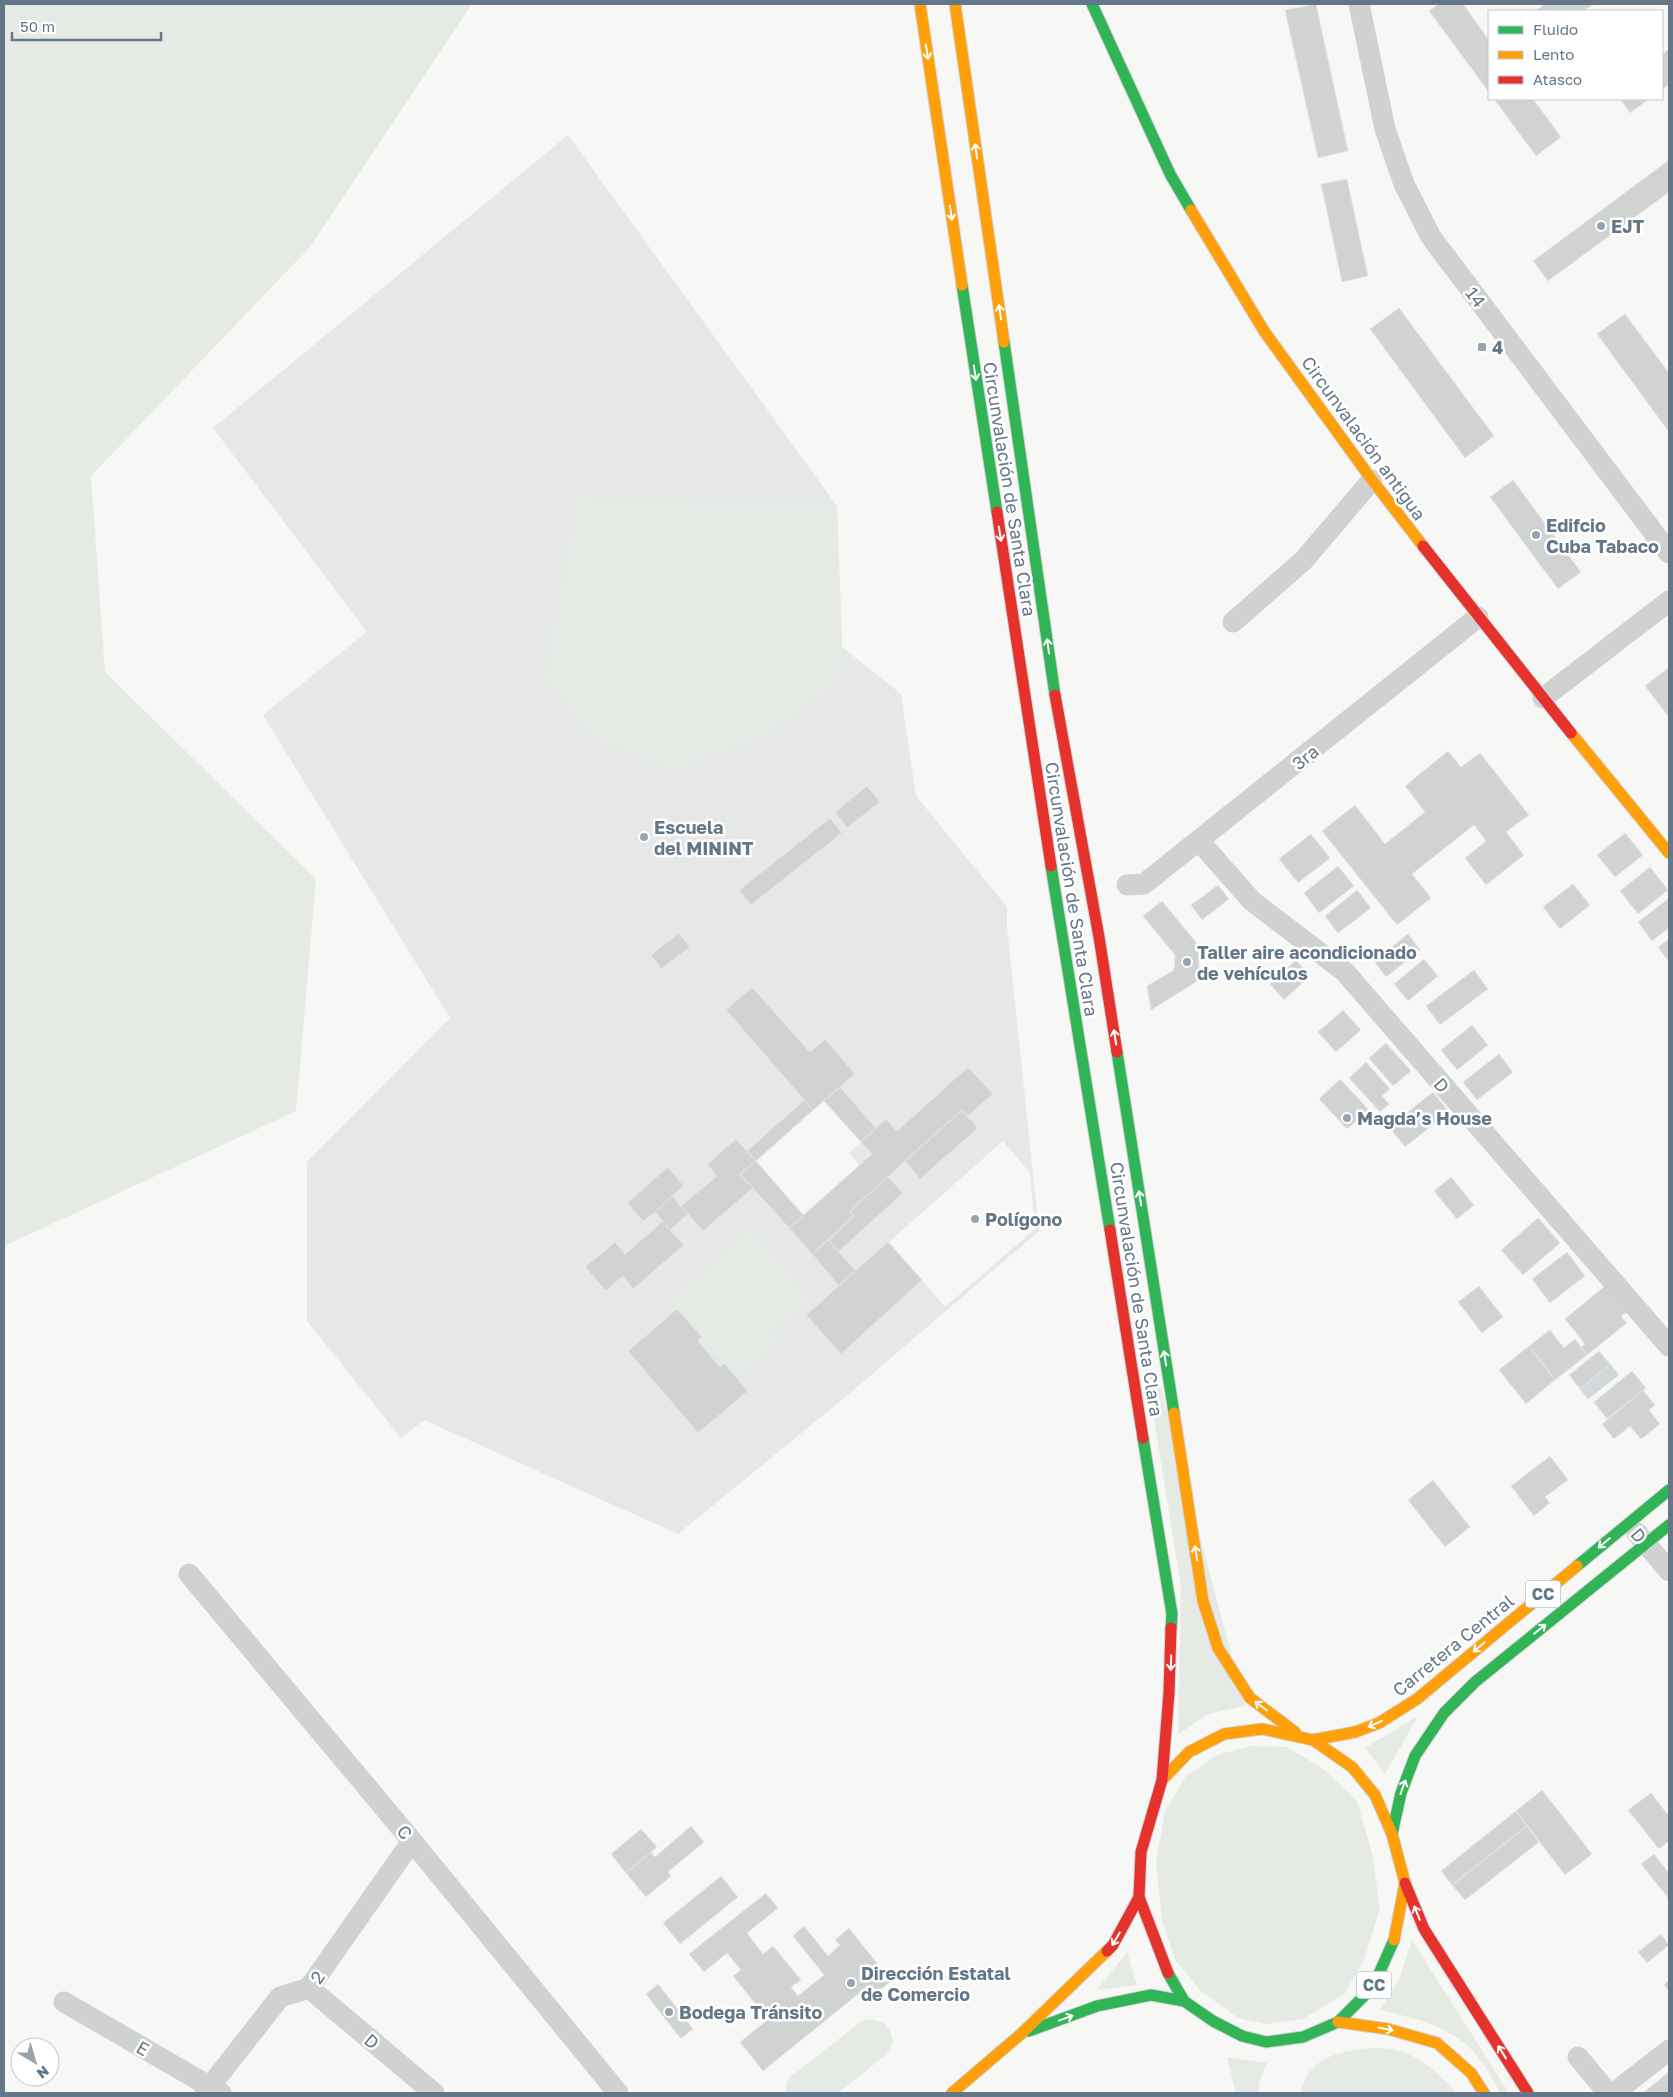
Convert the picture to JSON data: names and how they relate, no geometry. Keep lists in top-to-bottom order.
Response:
{
  "streets": {
    "main road": [
      "Circunvalación antigua",
      "Circunvalación de Santa Clara",
      "CC",
      "Carretera Central"
    ],
    "street": [
      "14",
      "3ra",
      "D",
      "C",
      "2",
      "E"
    ]
  },
  "crossings": [
    ["Circunvalación antigua", "3ra"],
    ["Circunvalación de Santa Clara", "CC"],
    ["3ra", "D"],
    ["D", "CC"],
    ["D", "Carretera Central"],
    ["D", "2"],
    ["CC", "Carretera Central"],
    ["C", "2"],
    ["2", "E"]
  ],
  "places": {
    "other": [
      "EJT",
      "Edifcio Cuba Tabaco",
      "Escuela del MININT",
      "Taller aire acondicionado de vehículos",
      "Magda’s House",
      "Polígono",
      "Dirección Estatal de Comercio",
      "Bodega Tránsito"
    ],
    "transit": ["4"]
  },
  "legend": ["Fluido", "Lento", "Atasco"],
  "scale_bar": "50 m",
  "north": "bottom right"
}
